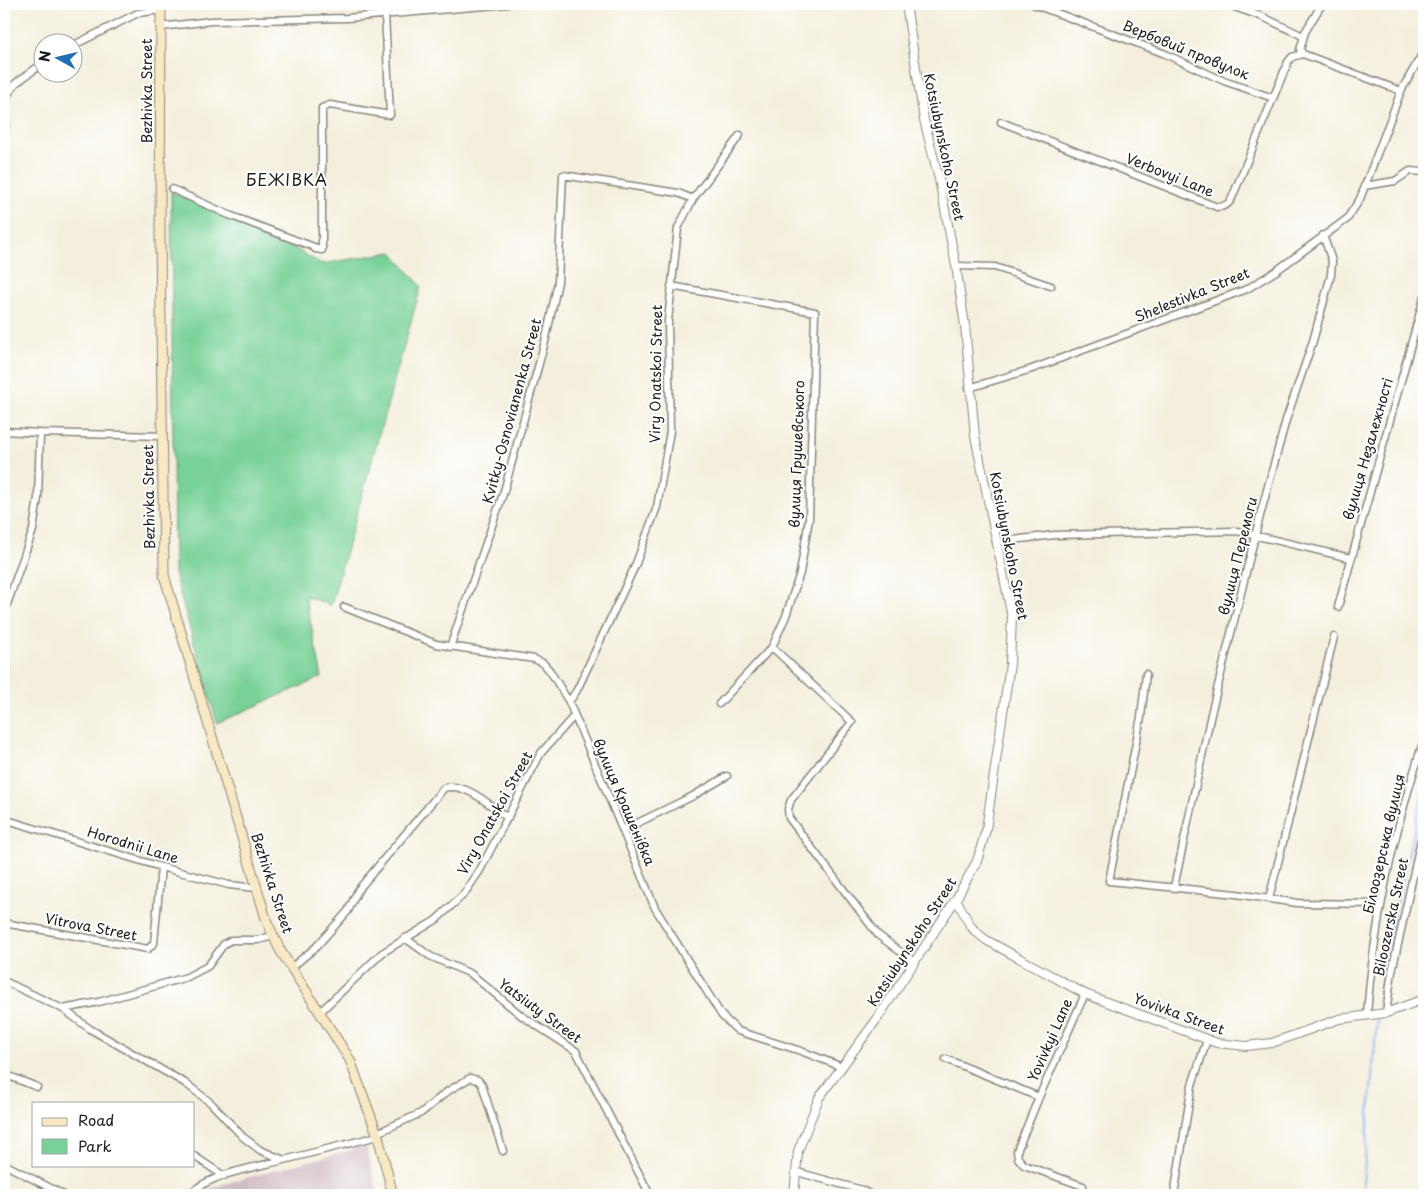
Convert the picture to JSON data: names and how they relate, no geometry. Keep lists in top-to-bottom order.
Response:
{
  "streets": {
    "main road": ["Bezhivka Street"],
    "street": [
      "Вербовий провулок",
      "Kotsiubynskoho Street",
      "Verbovyi Lane",
      "Shelestivka Street",
      "Viry Onatskoi Street",
      "Kvitky-Osnovianenka Street",
      "вулиця Незалежності",
      "вулиця Грушевського",
      "вулиця Перемоги",
      "вулиця Крашенівка",
      "Білоозерська вулиця",
      "Horodnii Lane",
      "Biloozerska Street",
      "Vitrova Street",
      "Yatsiuty Street",
      "Yovivka Street",
      "Yovivkyi Lane"
    ]
  },
  "crossings": [
    ["Вербовий провулок", "Verbovyi Lane"],
    ["Bezhivka Street", "Viry Onatskoi Street"],
    ["Bezhivka Street", "Horodnii Lane"],
    ["Kotsiubynskoho Street", "Shelestivka Street"],
    ["Kotsiubynskoho Street", "вулиця Крашенівка"],
    ["Kotsiubynskoho Street", "Yovivka Street"],
    ["Shelestivka Street", "вулиця Перемоги"],
    ["Viry Onatskoi Street", "Kvitky-Osnovianenka Street"],
    ["Viry Onatskoi Street", "вулиця Грушевського"],
    ["Viry Onatskoi Street", "вулиця Крашенівка"],
    ["Viry Onatskoi Street", "Yatsiuty Street"],
    ["Kvitky-Osnovianenka Street", "вулиця Крашенівка"],
    ["Білоозерська вулиця", "Yovivka Street"],
    ["Horodnii Lane", "Vitrova Street"],
    ["Biloozerska Street", "Yovivka Street"],
    ["Yovivka Street", "Yovivkyi Lane"]
  ],
  "districts": ["БЕЖІВКА"],
  "legend": ["Road", "Park"],
  "north": "left"
}
